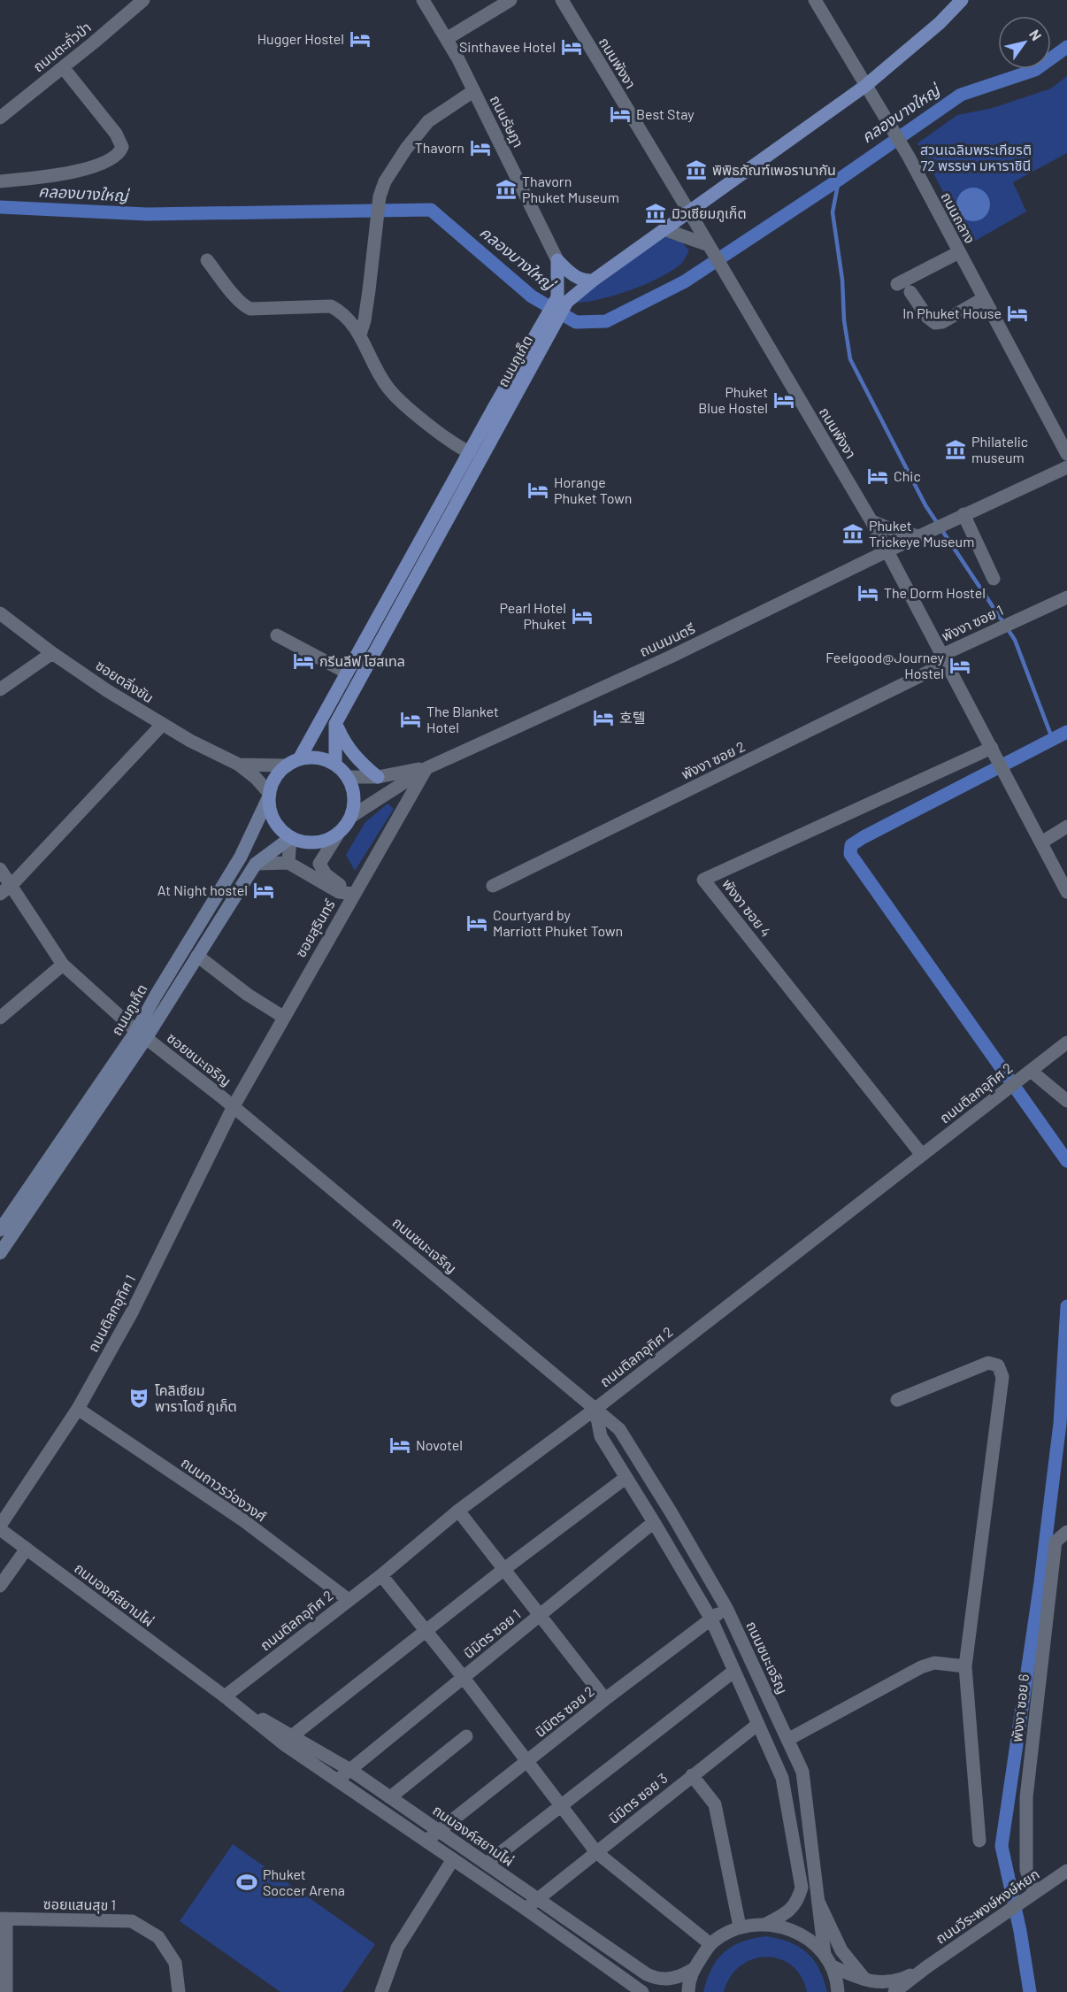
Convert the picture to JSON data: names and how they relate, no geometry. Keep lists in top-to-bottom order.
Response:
{
  "streets": {
    "main road": ["ถนนรัษฎา", "ถนนภูเก็ต"],
    "street": [
      "ถนนตะกั่วป่า",
      "ถนนพังงา",
      "ถนนถลาง",
      "พังงา ซอย 1",
      "ถนนมนตรี",
      "ซอยตลิ่งชัน",
      "พังงา ซอย 2",
      "พังงา ซอย 4",
      "ซอยสุรินทร์",
      "ซอยชนะเจริญ",
      "ถนนติลกอุทิศ 2",
      "ถนนชนะเจริญ",
      "ถนนติลกอุทิศ 1",
      "ถนนถาวรว่องวงศ์",
      "ถนนองค์สยามไผ่",
      "นิมิตร ซอย 1",
      "พังงา ซอย 6",
      "นิมิตร ซอย 2",
      "นิมิตร ซอย 3",
      "ซอยแสนสุข 1",
      "ถนนวีระพงษ์หงษ์หยก"
    ]
  },
  "crossings": [
    ["ถนนพังงา", "ถนนภูเก็ต"],
    ["ถนนพังงา", "พังงา ซอย 1"],
    ["ถนนพังงา", "ถนนมนตรี"],
    ["ถนนพังงา", "พังงา ซอย 2"],
    ["ถนนพังงา", "พังงา ซอย 4"],
    ["ถนนรัษฎา", "ถนนภูเก็ต"],
    ["ถนนถลาง", "ถนนภูเก็ต"],
    ["ถนนภูเก็ต", "ถนนมนตรี"],
    ["ถนนภูเก็ต", "ซอยตลิ่งชัน"],
    ["ถนนภูเก็ต", "ซอยชนะเจริญ"],
    ["พังงา ซอย 1", "พังงา ซอย 2"],
    ["ถนนมนตรี", "ซอยตลิ่งชัน"],
    ["ถนนมนตรี", "ซอยสุรินทร์"],
    ["พังงา ซอย 4", "ถนนติลกอุทิศ 2"],
    ["ซอยสุรินทร์", "ซอยชนะเจริญ"],
    ["ซอยสุรินทร์", "ถนนชนะเจริญ"],
    ["ซอยสุรินทร์", "ถนนติลกอุทิศ 1"],
    ["ซอยชนะเจริญ", "ถนนชนะเจริญ"],
    ["ซอยชนะเจริญ", "ถนนติลกอุทิศ 1"],
    ["ถนนติลกอุทิศ 2", "ถนนชนะเจริญ"],
    ["ถนนติลกอุทิศ 2", "ถนนถาวรว่องวงศ์"],
    ["ถนนติลกอุทิศ 2", "ถนนองค์สยามไผ่"],
    ["ถนนชนะเจริญ", "ถนนติลกอุทิศ 1"],
    ["ถนนชนะเจริญ", "นิมิตร ซอย 2"],
    ["ถนนชนะเจริญ", "ถนนวีระพงษ์หงษ์หยก"],
    ["ถนนติลกอุทิศ 1", "ถนนถาวรว่องวงศ์"],
    ["ถนนติลกอุทิศ 1", "ถนนองค์สยามไผ่"],
    ["ถนนองค์สยามไผ่", "นิมิตร ซอย 1"],
    ["ถนนองค์สยามไผ่", "นิมิตร ซอย 2"],
    ["ถนนองค์สยามไผ่", "นิมิตร ซอย 3"],
    ["พังงา ซอย 6", "ถนนวีระพงษ์หงษ์หยก"]
  ],
  "water": ["คลองบางใหญ่"],
  "parks": ["สวนเฉลิมพระเกียรติ 72 พรรษา มหาราชินี"],
  "places": {
    "hotel": [
      "Hugger Hostel",
      "Sinthavee Hotel",
      "Best Stay",
      "Thavorn",
      "In Phuket House",
      "Phuket Blue Hostel",
      "Chic",
      "Horange Phuket Town",
      "The Dorm Hostel",
      "Pearl Hotel Phuket",
      "กรีนลีฟ โฮสเทล",
      "Feelgood@Journey Hostel",
      "호텔",
      "The Blanket Hotel",
      "At Night hostel",
      "Courtyard by Marriott Phuket Town",
      "Novotel"
    ],
    "museum": [
      "พิพิธภัณฑ์เพอรานากัน",
      "Thavorn Phuket Museum",
      "มิวเซียมภูเก็ต",
      "Philatelic museum",
      "Phuket Trickeye Museum"
    ],
    "theatre": ["โคลิเซียม พาราไดซ์ ภูเก็ต"],
    "sports": ["Phuket Soccer Arena"]
  },
  "north": "top right"
}
